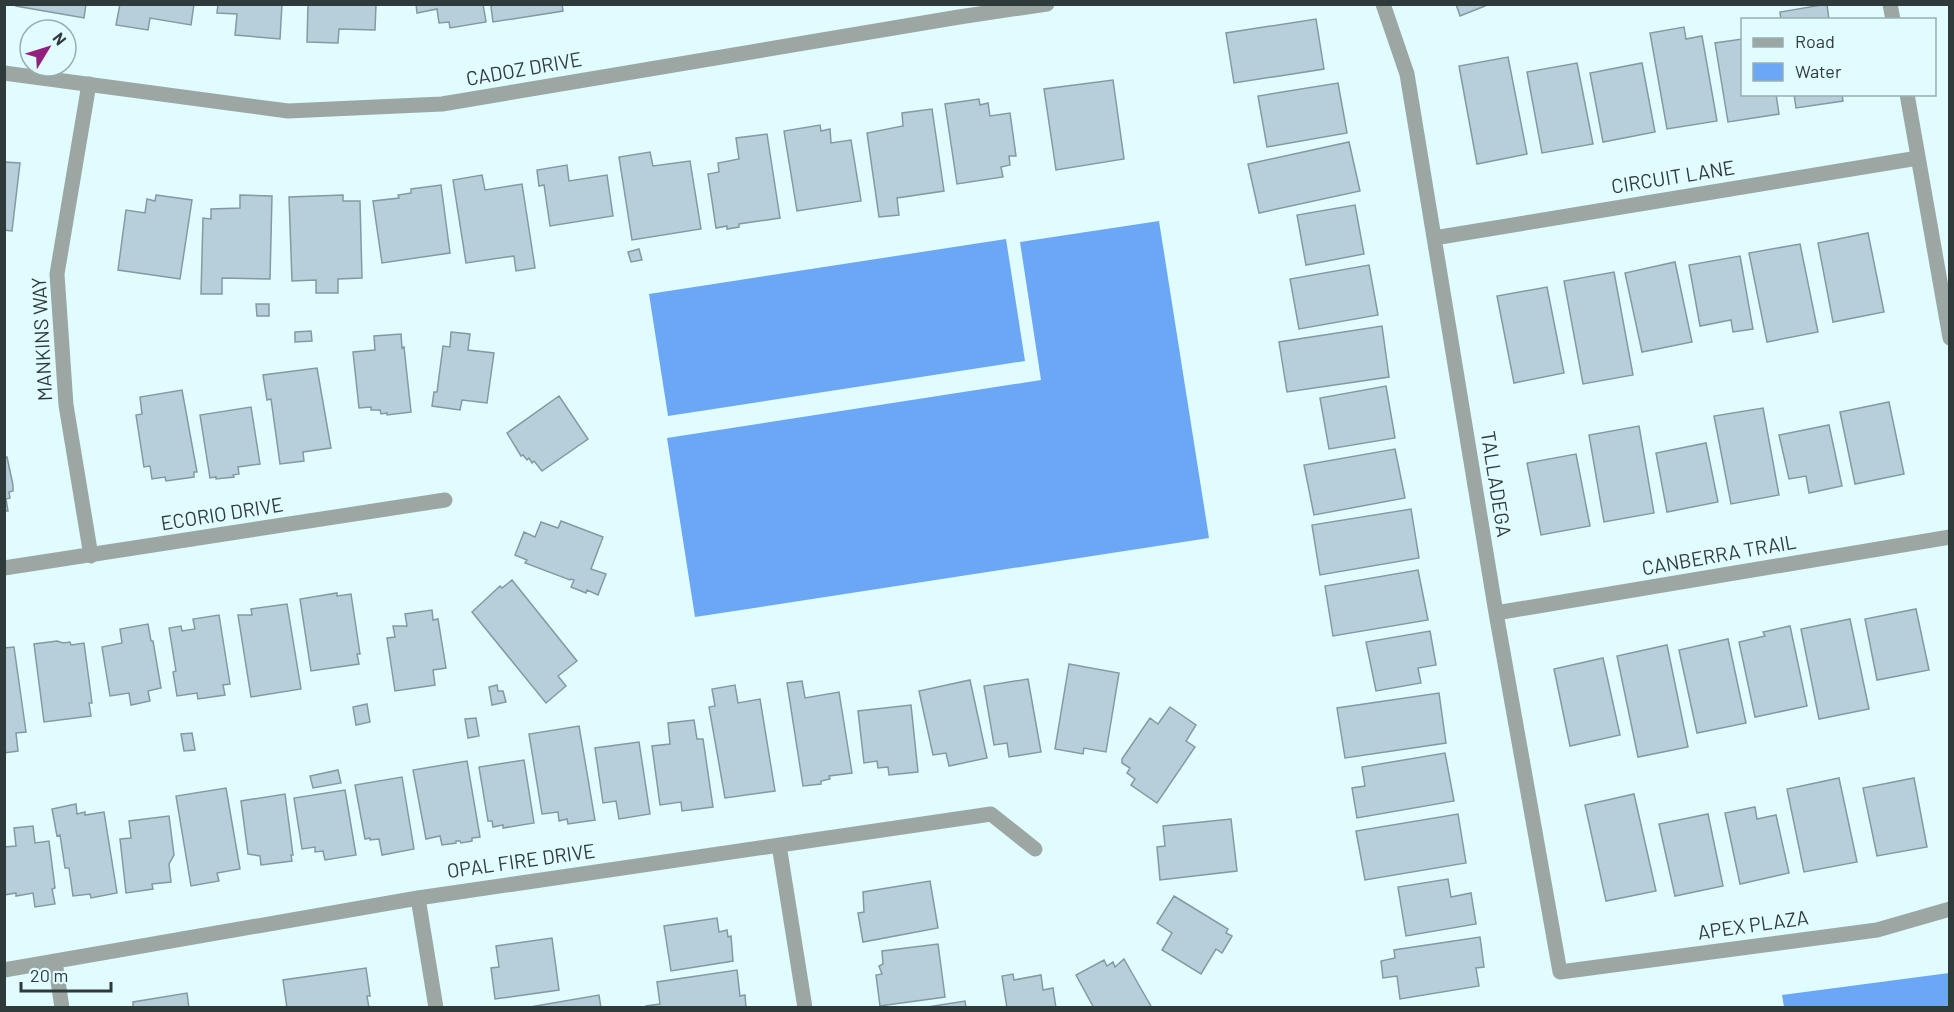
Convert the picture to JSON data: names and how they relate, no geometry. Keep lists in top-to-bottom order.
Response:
{
  "streets": {
    "street": [
      "CADOZ DRIVE",
      "CIRCUIT LANE",
      "MANKINS WAY",
      "TALLADEGA",
      "ECORIO DRIVE",
      "CANBERRA TRAIL",
      "OPAL FIRE DRIVE",
      "APEX PLAZA"
    ]
  },
  "crossings": [
    ["CADOZ DRIVE", "MANKINS WAY"],
    ["CIRCUIT LANE", "TALLADEGA"],
    ["MANKINS WAY", "ECORIO DRIVE"],
    ["TALLADEGA", "CANBERRA TRAIL"],
    ["TALLADEGA", "APEX PLAZA"]
  ],
  "legend": ["Road", "Water"],
  "scale_bar": "20 m",
  "north": "top right"
}
